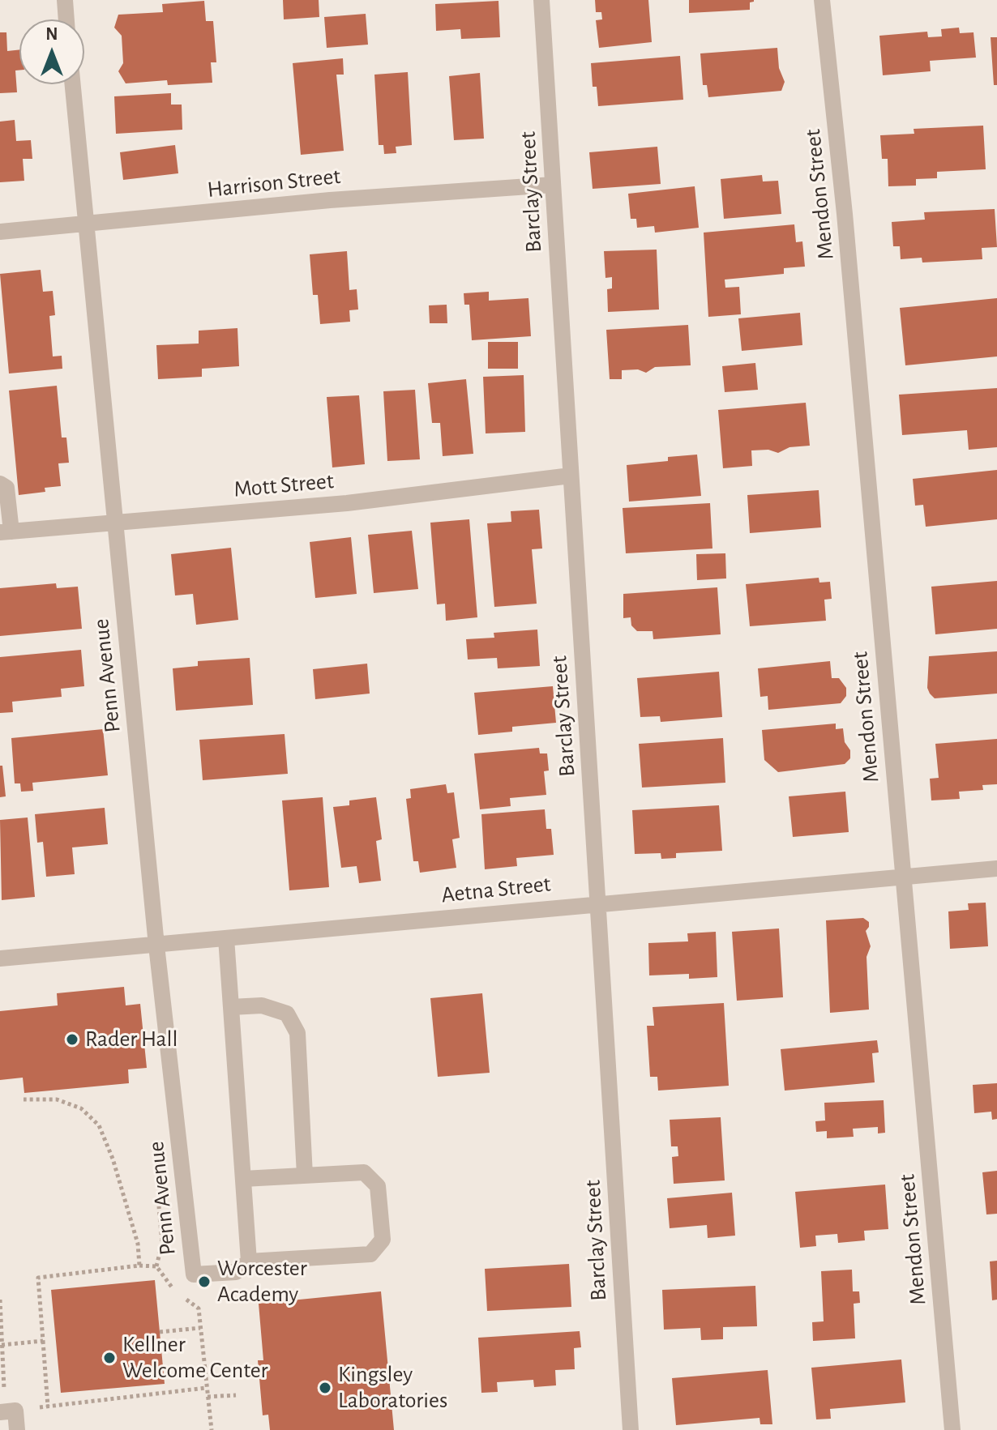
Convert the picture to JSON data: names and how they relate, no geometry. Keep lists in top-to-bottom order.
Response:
{
  "streets": {
    "street": [
      "Harrison Street",
      "Barclay Street",
      "Mendon Street",
      "Mott Street",
      "Penn Avenue",
      "Aetna Street"
    ]
  },
  "crossings": [
    ["Harrison Street", "Barclay Street"],
    ["Harrison Street", "Penn Avenue"],
    ["Barclay Street", "Mott Street"],
    ["Barclay Street", "Aetna Street"],
    ["Mendon Street", "Aetna Street"],
    ["Mott Street", "Penn Avenue"],
    ["Penn Avenue", "Aetna Street"]
  ],
  "places": [
    "Rader Hall",
    "Worcester Academy",
    "Kellner Welcome Center",
    "Kingsley Laboratories"
  ],
  "north": "top"
}
